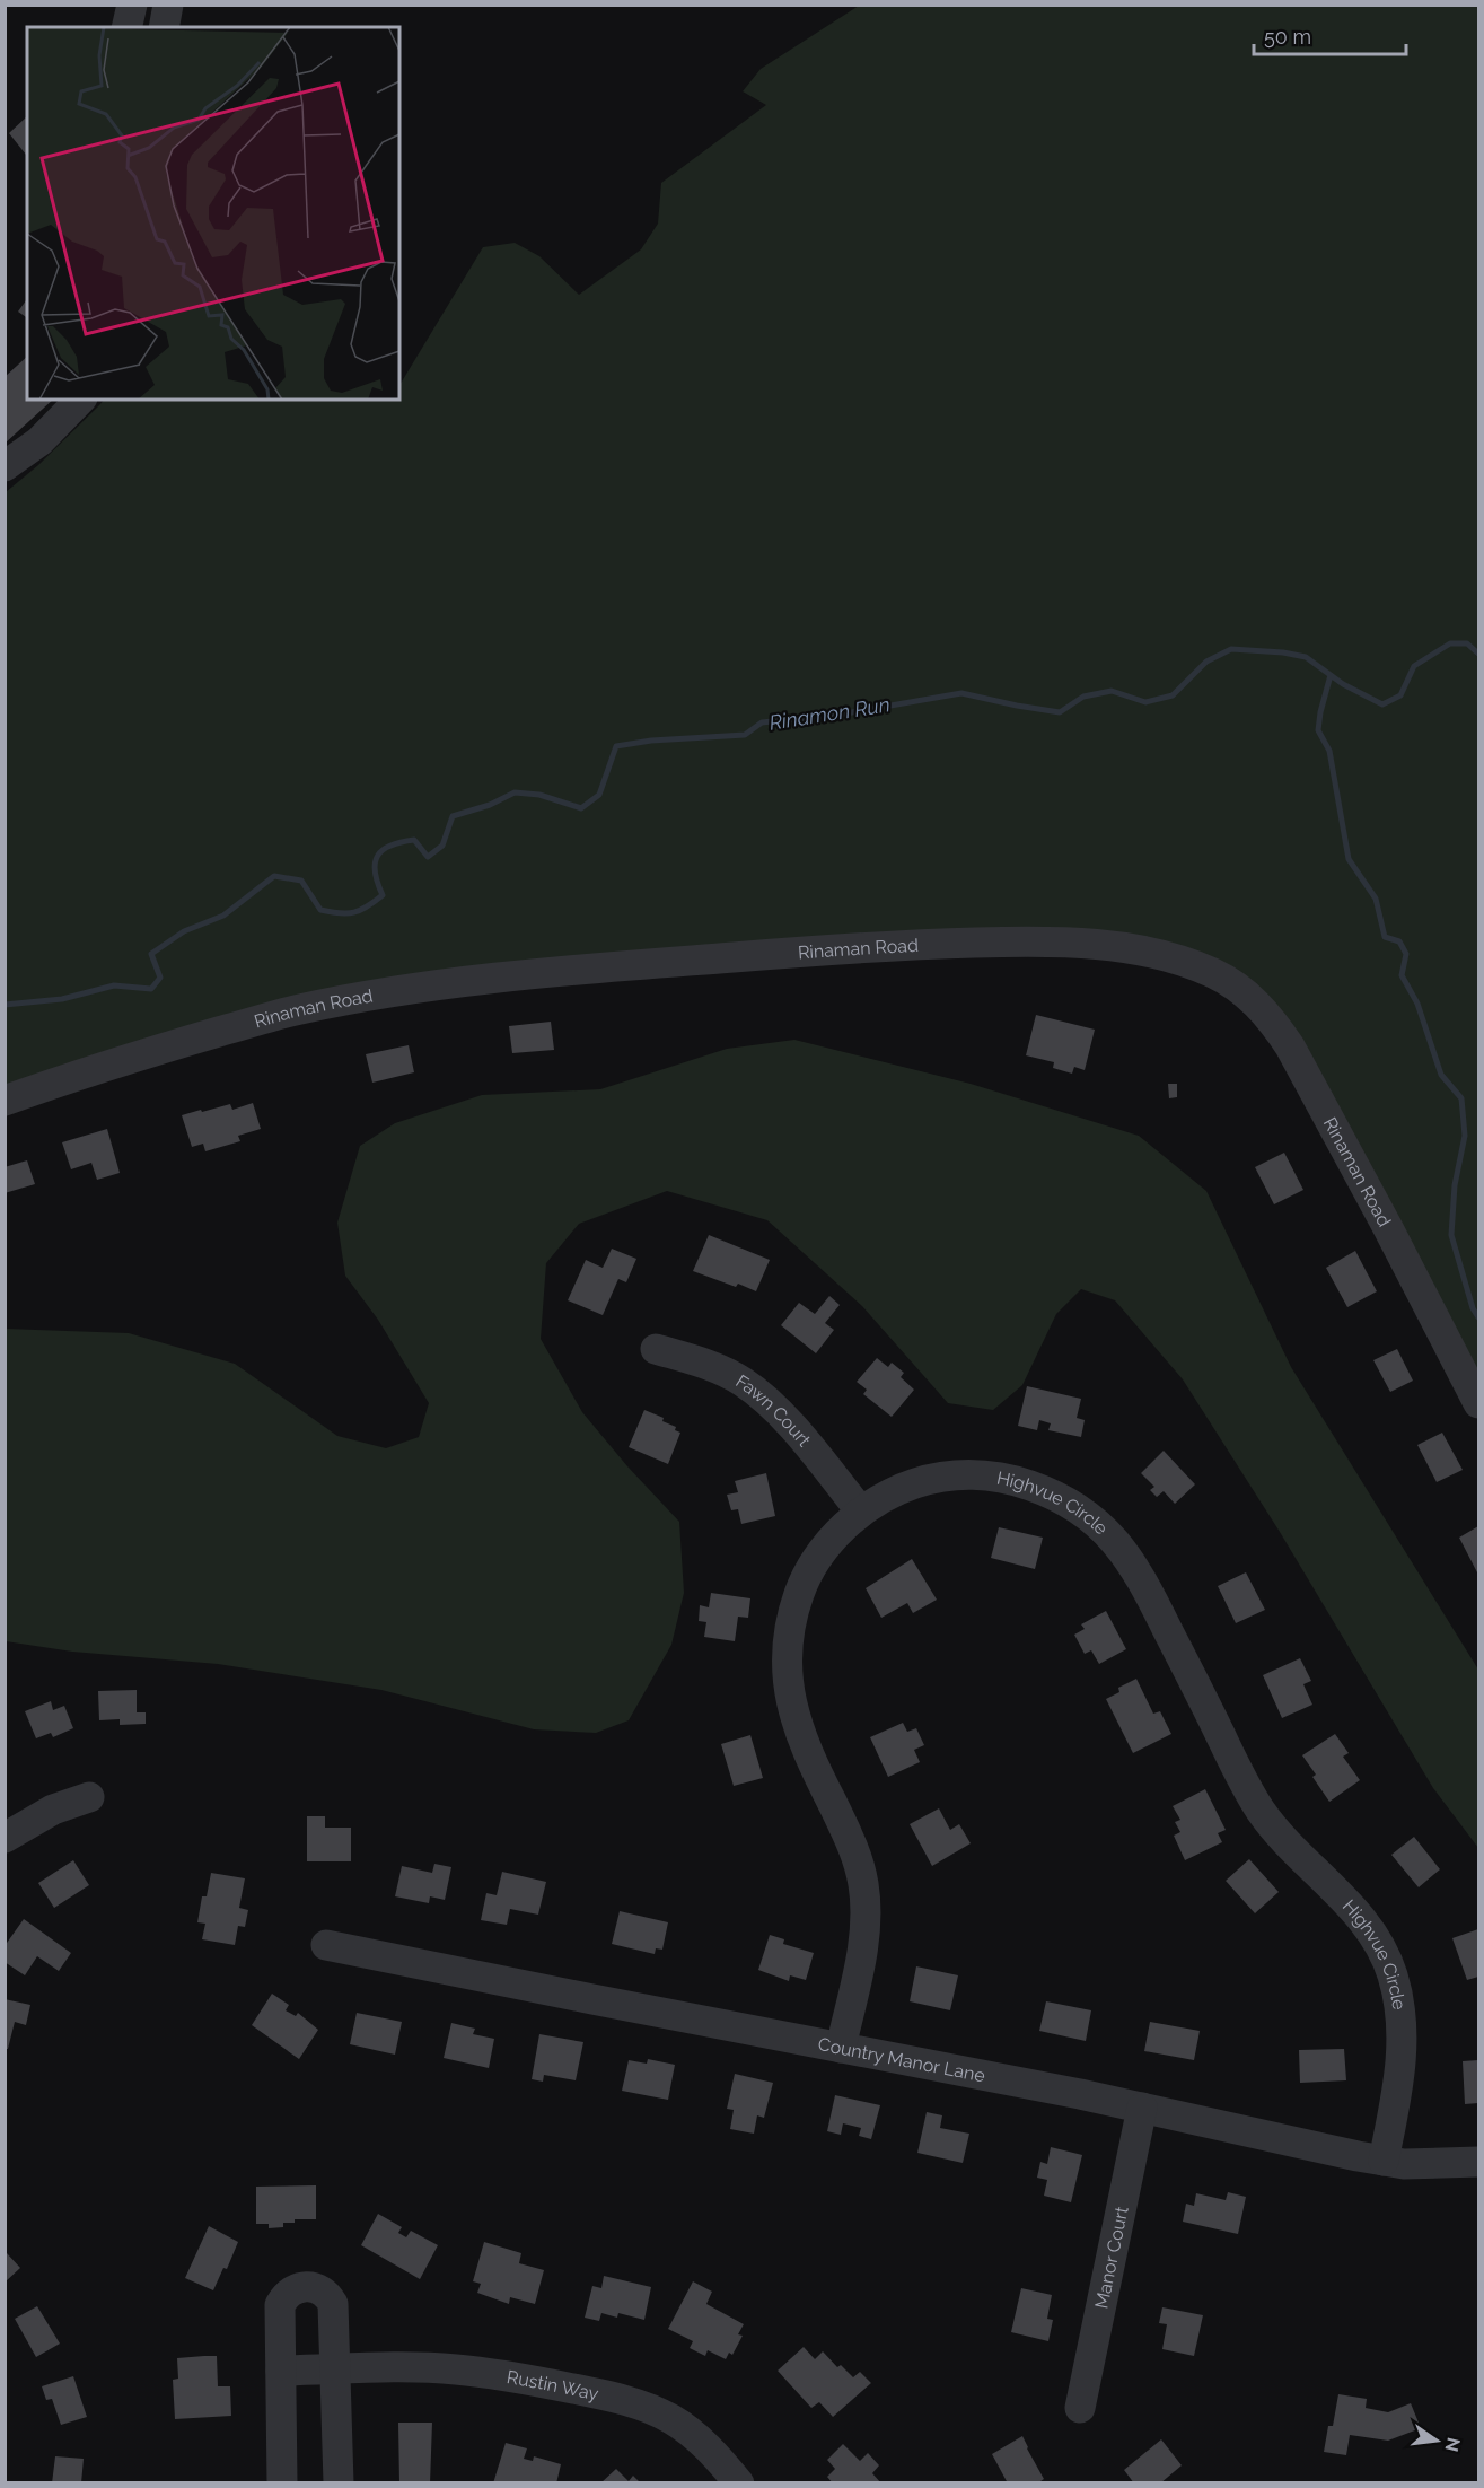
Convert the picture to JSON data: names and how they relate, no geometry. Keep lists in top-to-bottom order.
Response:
{
  "streets": {
    "street": [
      "Rinaman Road",
      "Fawn Court",
      "Highvue Circle",
      "Country Manor Lane",
      "Manor Court",
      "Rustin Way"
    ]
  },
  "crossings": [
    ["Fawn Court", "Highvue Circle"],
    ["Highvue Circle", "Country Manor Lane"],
    ["Country Manor Lane", "Manor Court"]
  ],
  "water": ["Rinamon Run"],
  "scale_bar": "50 m",
  "north": "right"
}
